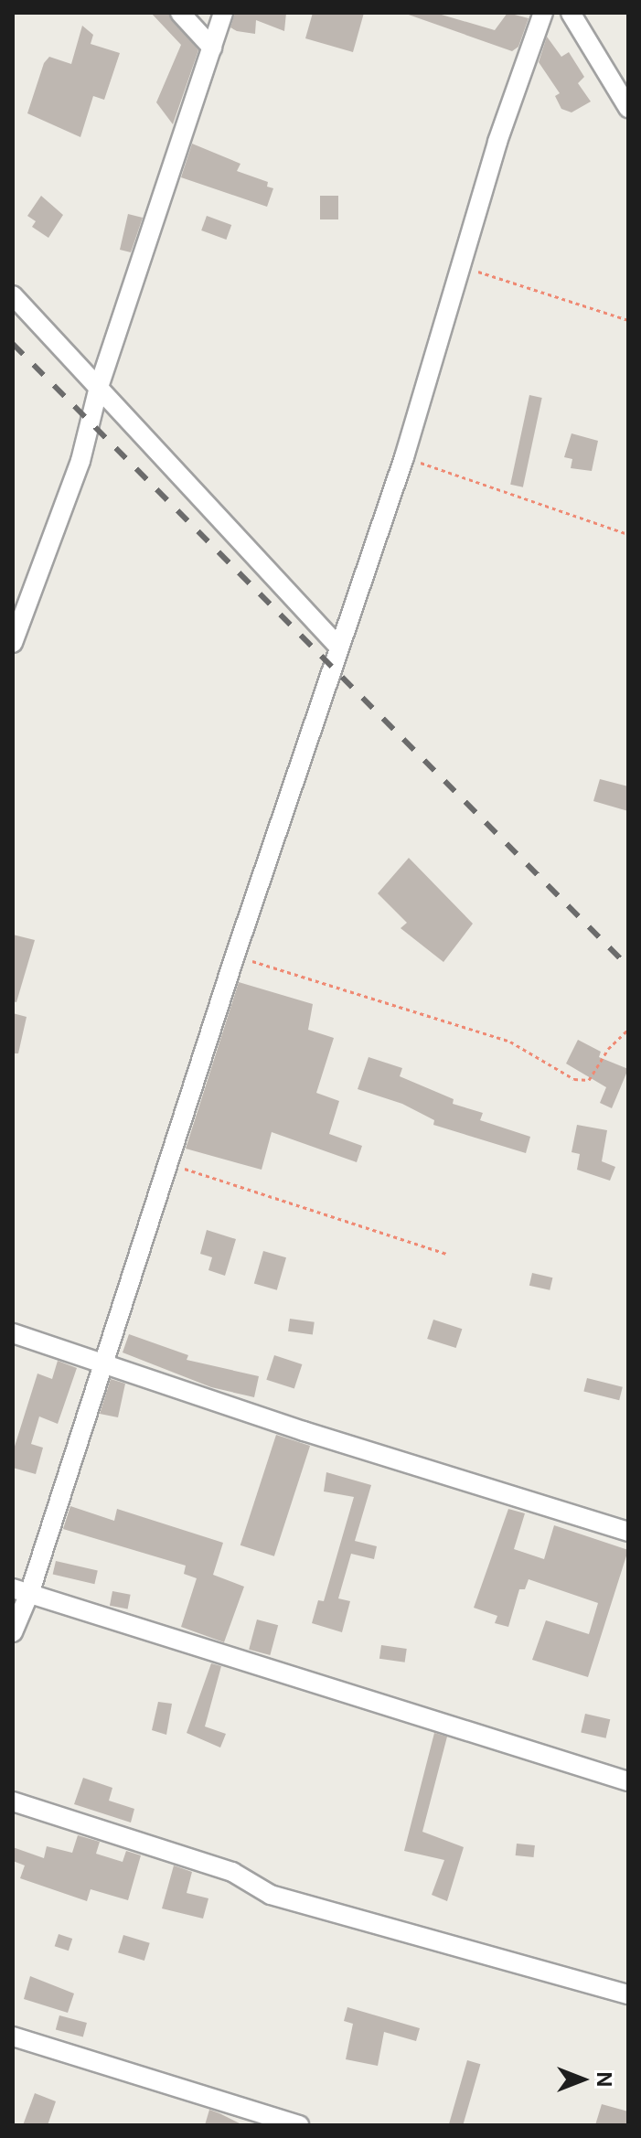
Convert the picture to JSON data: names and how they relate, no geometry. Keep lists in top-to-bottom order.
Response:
{
  "north": "right"
}
